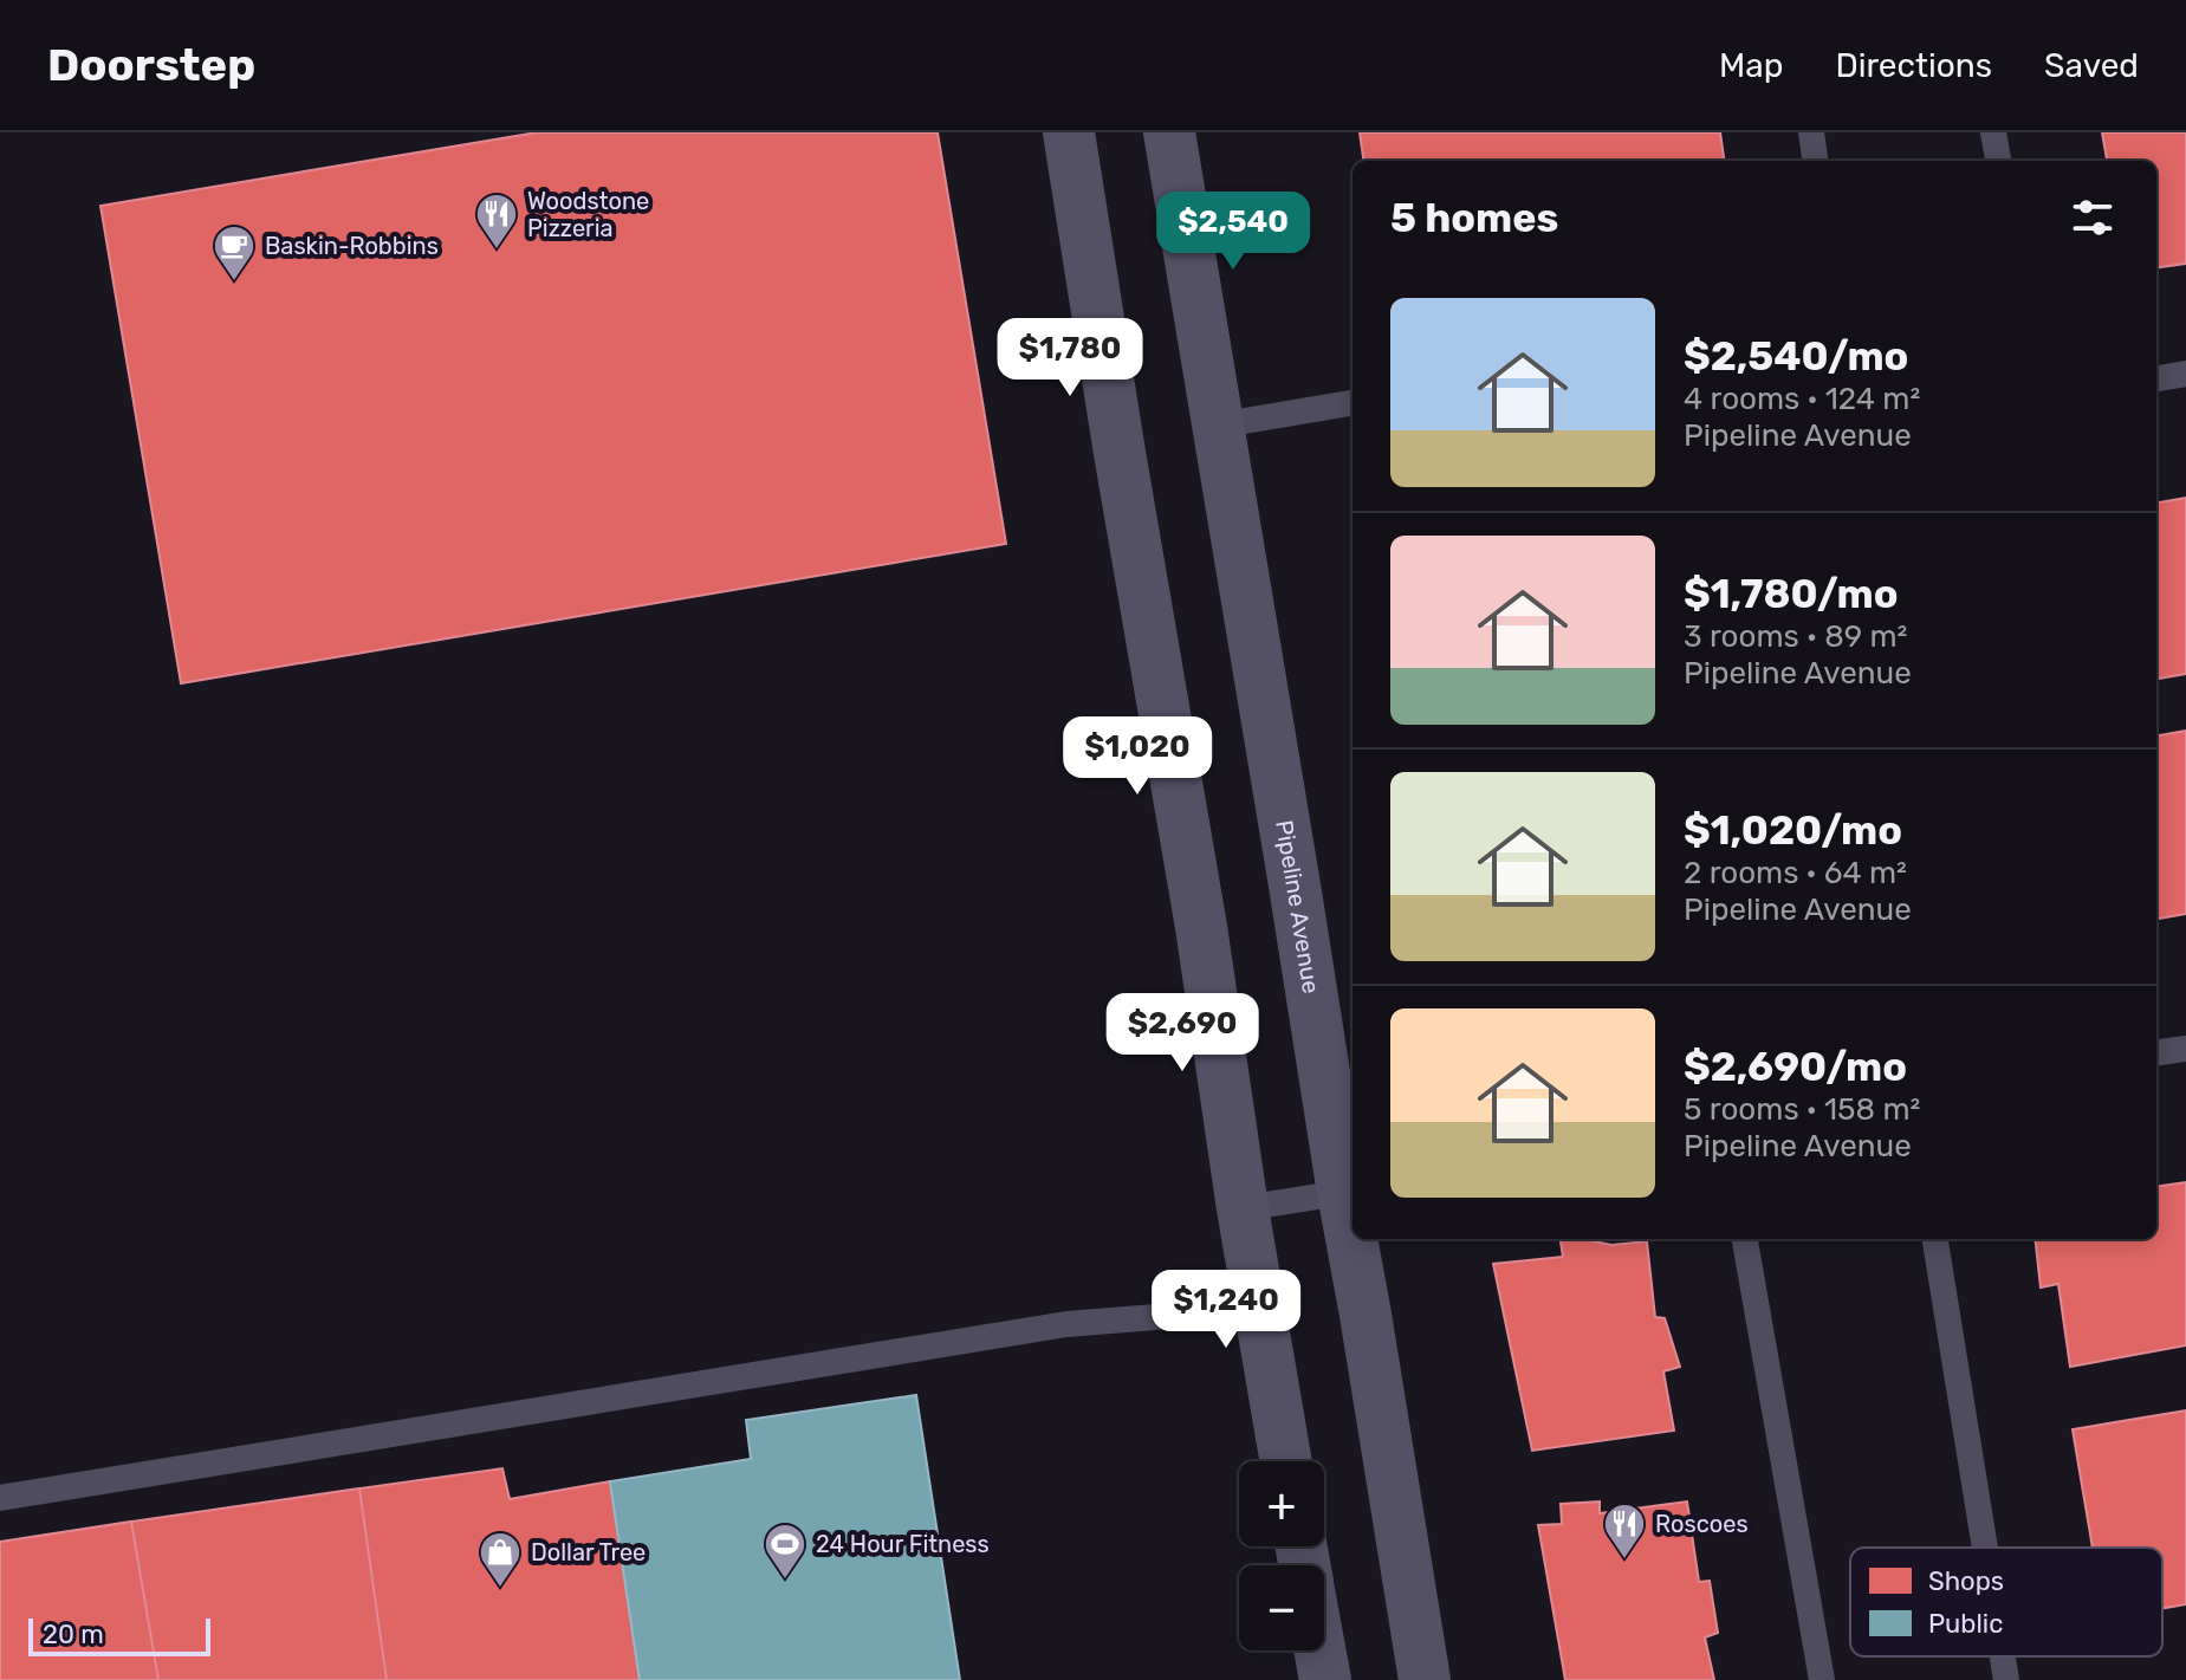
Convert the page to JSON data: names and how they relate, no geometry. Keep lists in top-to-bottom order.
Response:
{
  "streets": {
    "main road": ["Pipeline Avenue"]
  },
  "places": {
    "restaurant": ["Woodstone Pizzeria", "Roscoes"],
    "cafe": ["Baskin-Robbins"],
    "sports": ["24 Hour Fitness"],
    "shop": ["Dollar Tree"]
  },
  "legend": ["Shops", "Public"],
  "scale_bar": "20 m",
  "page": {
    "header": "Doorstep",
    "nav": ["Map", "Directions", "Saved"],
    "heading": "5 homes",
    "price": [
      "$2,540",
      "$1,780",
      "$1,020",
      "$2,690",
      "$1,240"
    ],
    "list": [
      {
        "name": "$2,540/mo",
        "note": "4 rooms · 124 m² · Pipeline Avenue"
      },
      {
        "name": "$1,780/mo",
        "note": "3 rooms · 89 m² · Pipeline Avenue"
      },
      {
        "name": "$1,020/mo",
        "note": "2 rooms · 64 m² · Pipeline Avenue"
      },
      {
        "name": "$2,690/mo",
        "note": "5 rooms · 158 m² · Pipeline Avenue"
      }
    ],
    "map_buttons": ["+", "−"],
    "scale": "20 m"
  }
}
